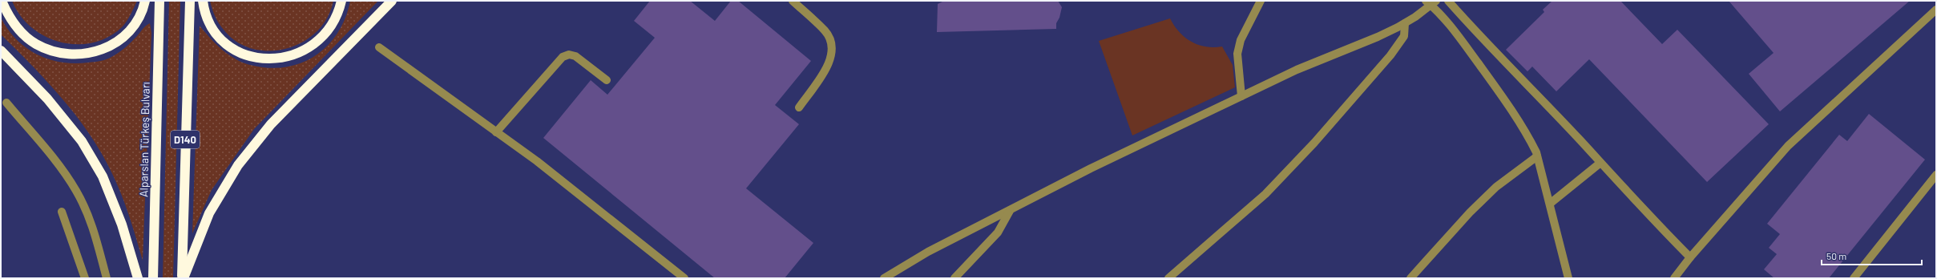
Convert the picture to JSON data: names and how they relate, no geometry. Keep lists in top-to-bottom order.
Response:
{
  "streets": {
    "highway": ["Alparslan Türkeş Bulvarı", "D140"]
  },
  "scale_bar": "50 m"
}
